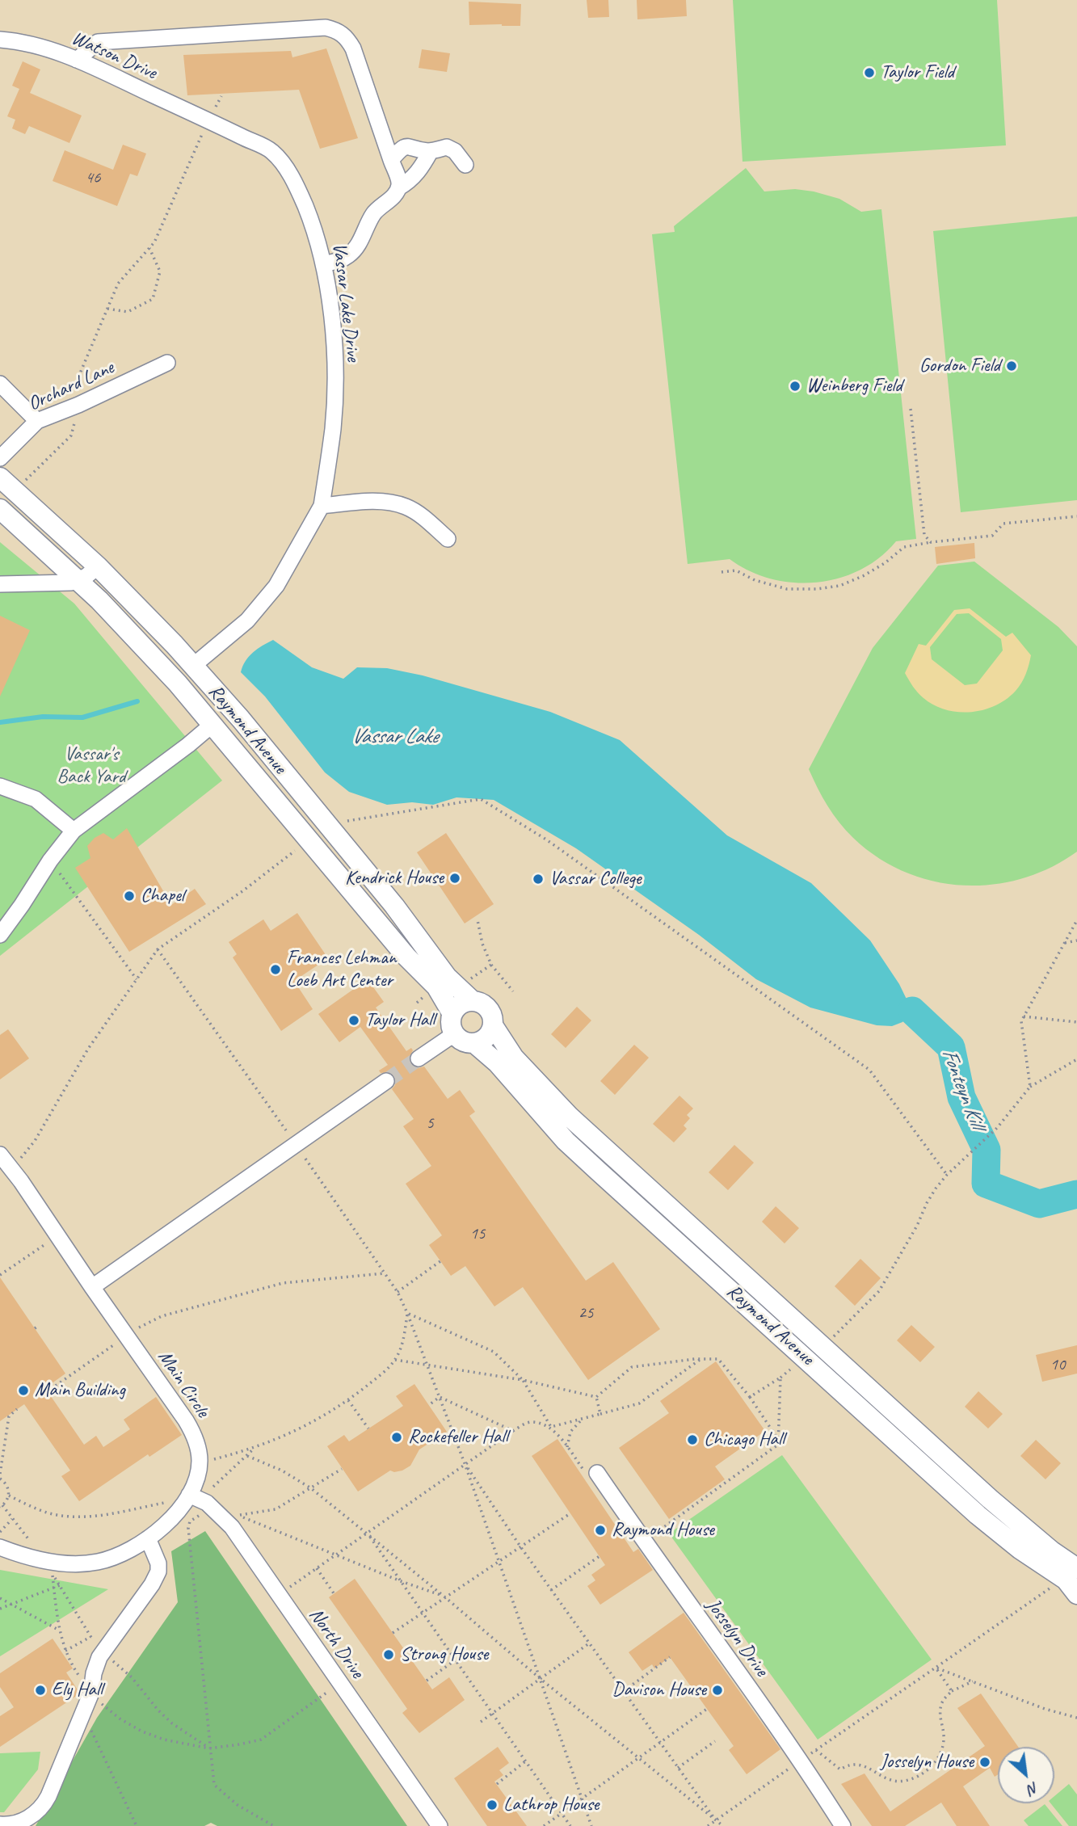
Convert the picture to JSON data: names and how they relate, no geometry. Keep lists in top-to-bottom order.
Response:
{
  "streets": {
    "main road": ["Raymond Avenue"],
    "street": [
      "Watson Drive",
      "Vassar Lake Drive",
      "Orchard Lane",
      "Main Circle",
      "Josselyn Drive",
      "North Drive"
    ]
  },
  "crossings": [
    ["Watson Drive", "Vassar Lake Drive"],
    ["Vassar Lake Drive", "Raymond Avenue"],
    ["Main Circle", "North Drive"]
  ],
  "water": ["Vassar Lake", "Fonteyn Kill"],
  "parks": ["Vassar's Back Yard"],
  "places": [
    "Taylor Field",
    "Gordon Field",
    "Weinberg Field",
    "Kendrick House",
    "Vassar College",
    "Chapel",
    "Frances Lehman Loeb Art Center",
    "Taylor Hall",
    "Main Building",
    "Rockefeller Hall",
    "Chicago Hall",
    "Raymond House",
    "Strong House",
    "Ely Hall",
    "Davison House",
    "Josselyn House",
    "Lathrop House"
  ],
  "house_numbers": [
    "46",
    "5",
    "15",
    "25",
    "10"
  ],
  "north": "bottom right"
}
